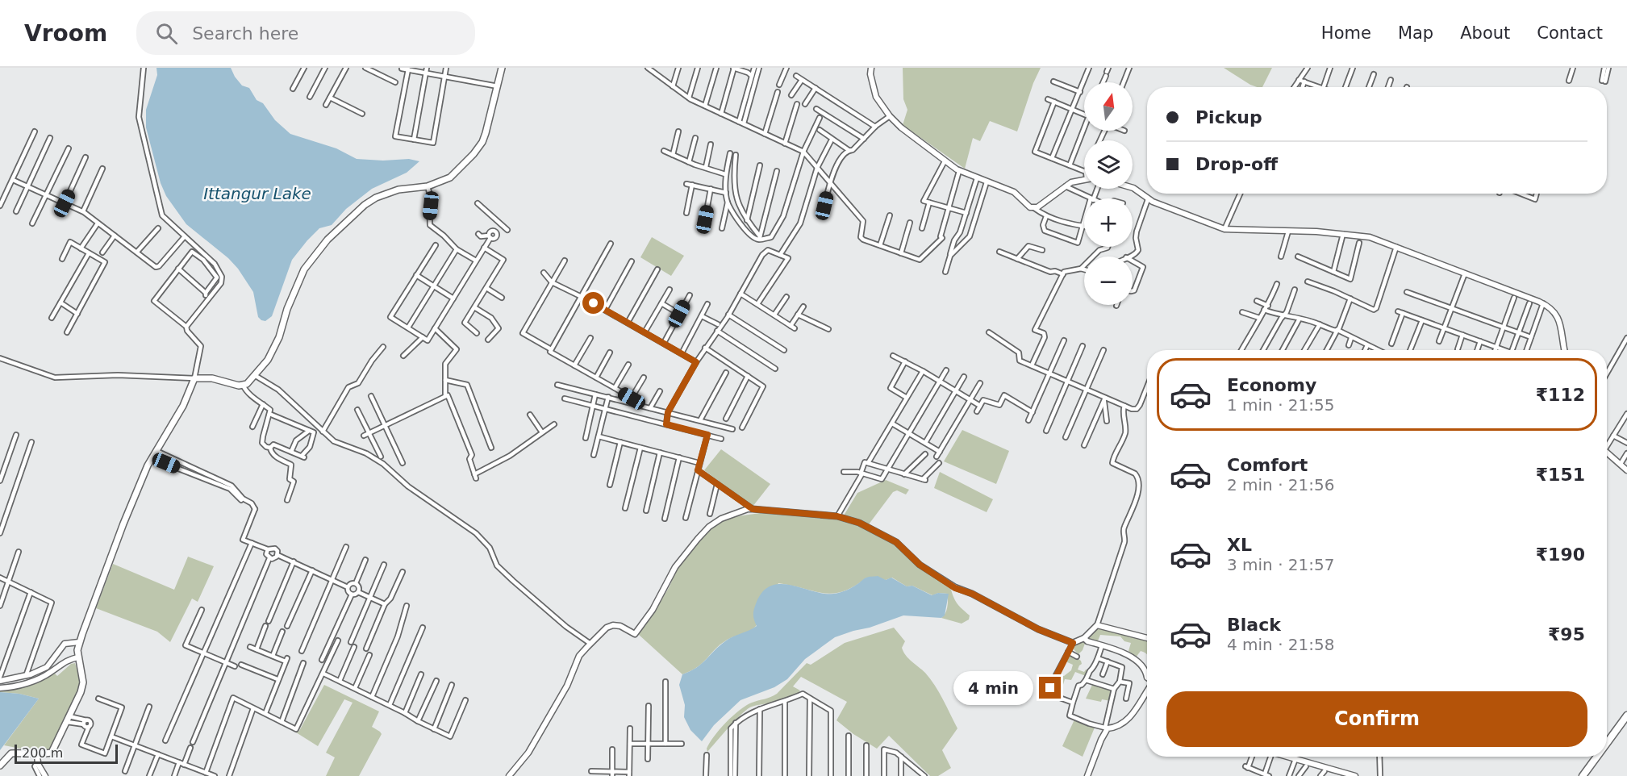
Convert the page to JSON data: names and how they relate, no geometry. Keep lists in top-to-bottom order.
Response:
{
  "water": ["Ittangur Lake"],
  "scale_bar": "200 m",
  "north": "top",
  "page": {
    "header": "Vroom",
    "search": "Search here",
    "nav": [
      "Home",
      "Map",
      "About",
      "Contact"
    ],
    "map_buttons": ["+", "−"],
    "banner": ["Pickup", "Drop-off"],
    "list": [
      {
        "name": "Economy",
        "note": "1 min · 21:55",
        "value": "₹112"
      },
      {
        "name": "Comfort",
        "note": "2 min · 21:56",
        "value": "₹151"
      },
      {
        "name": "XL",
        "note": "3 min · 21:57",
        "value": "₹190"
      },
      {
        "name": "Black",
        "note": "4 min · 21:58",
        "value": "₹95"
      }
    ],
    "bubble": "4 min",
    "buttons": "Confirm",
    "scale": "200 m"
  }
}
